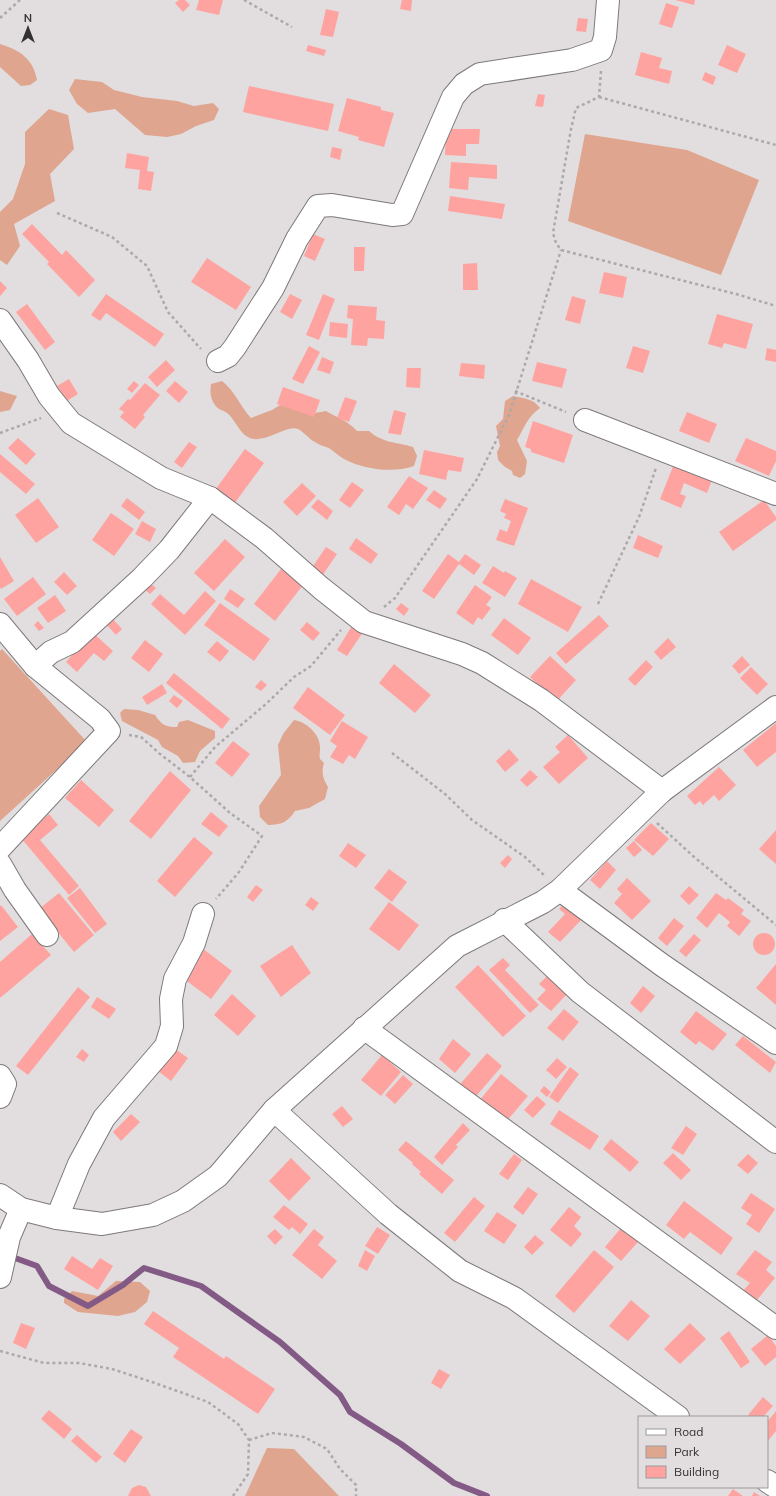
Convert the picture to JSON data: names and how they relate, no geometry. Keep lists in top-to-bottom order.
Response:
{
  "legend": ["Road", "Park", "Building"],
  "north": "top"
}
